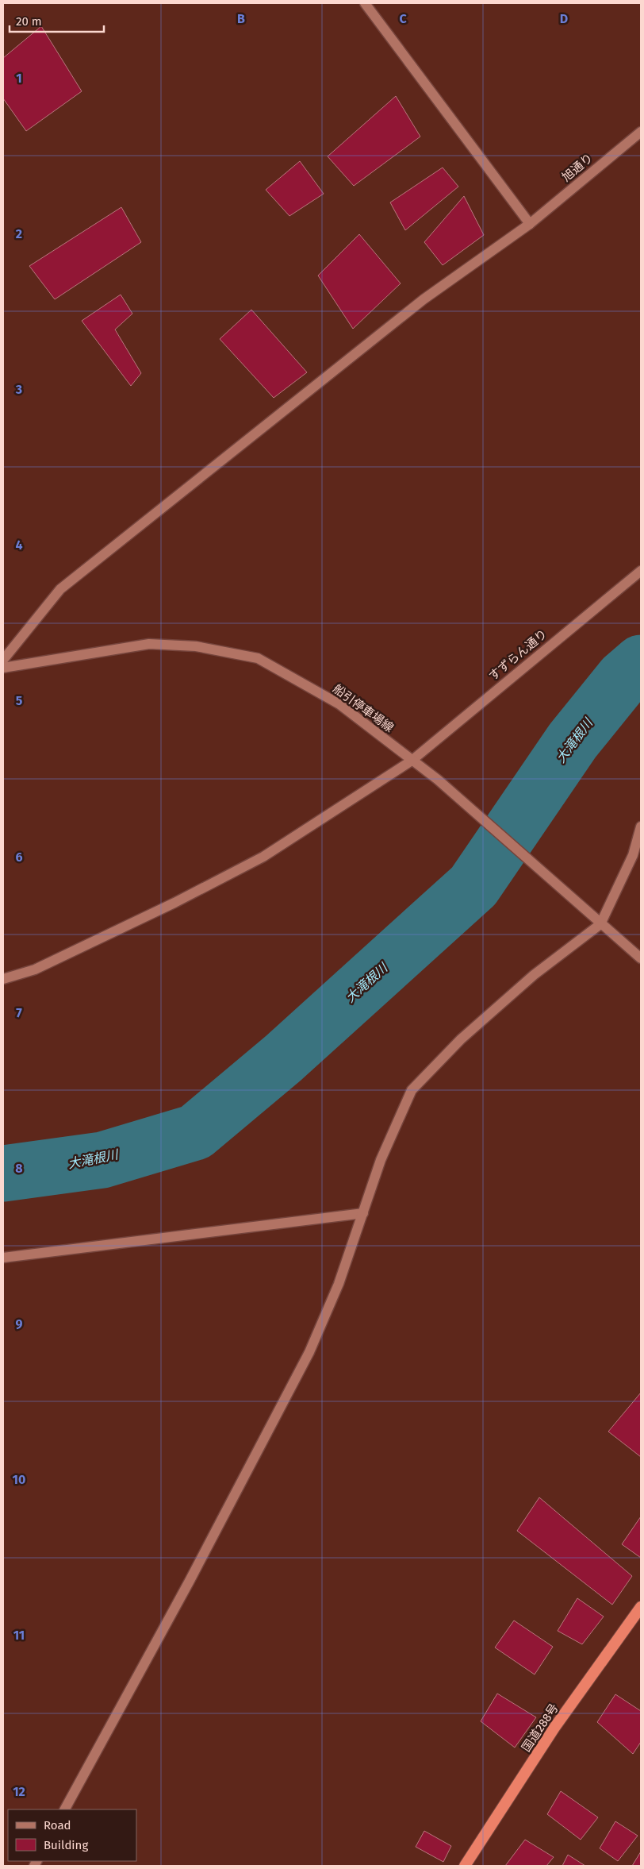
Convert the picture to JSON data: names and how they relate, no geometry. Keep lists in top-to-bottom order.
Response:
{
  "streets": {
    "highway": ["国道288号"],
    "street": ["旭通り", "すずらん通り", "船引停車場線"]
  },
  "crossings": [
    ["すずらん通り", "船引停車場線"]
  ],
  "water": ["大滝根川"],
  "legend": ["Road", "Building"],
  "scale_bar": "20 m",
  "grid": {
    "columns": ["B", "C", "D"],
    "rows": [
      "1",
      "2",
      "3",
      "4",
      "5",
      "6",
      "7",
      "8",
      "9",
      "10",
      "11",
      "12"
    ]
  }
}
